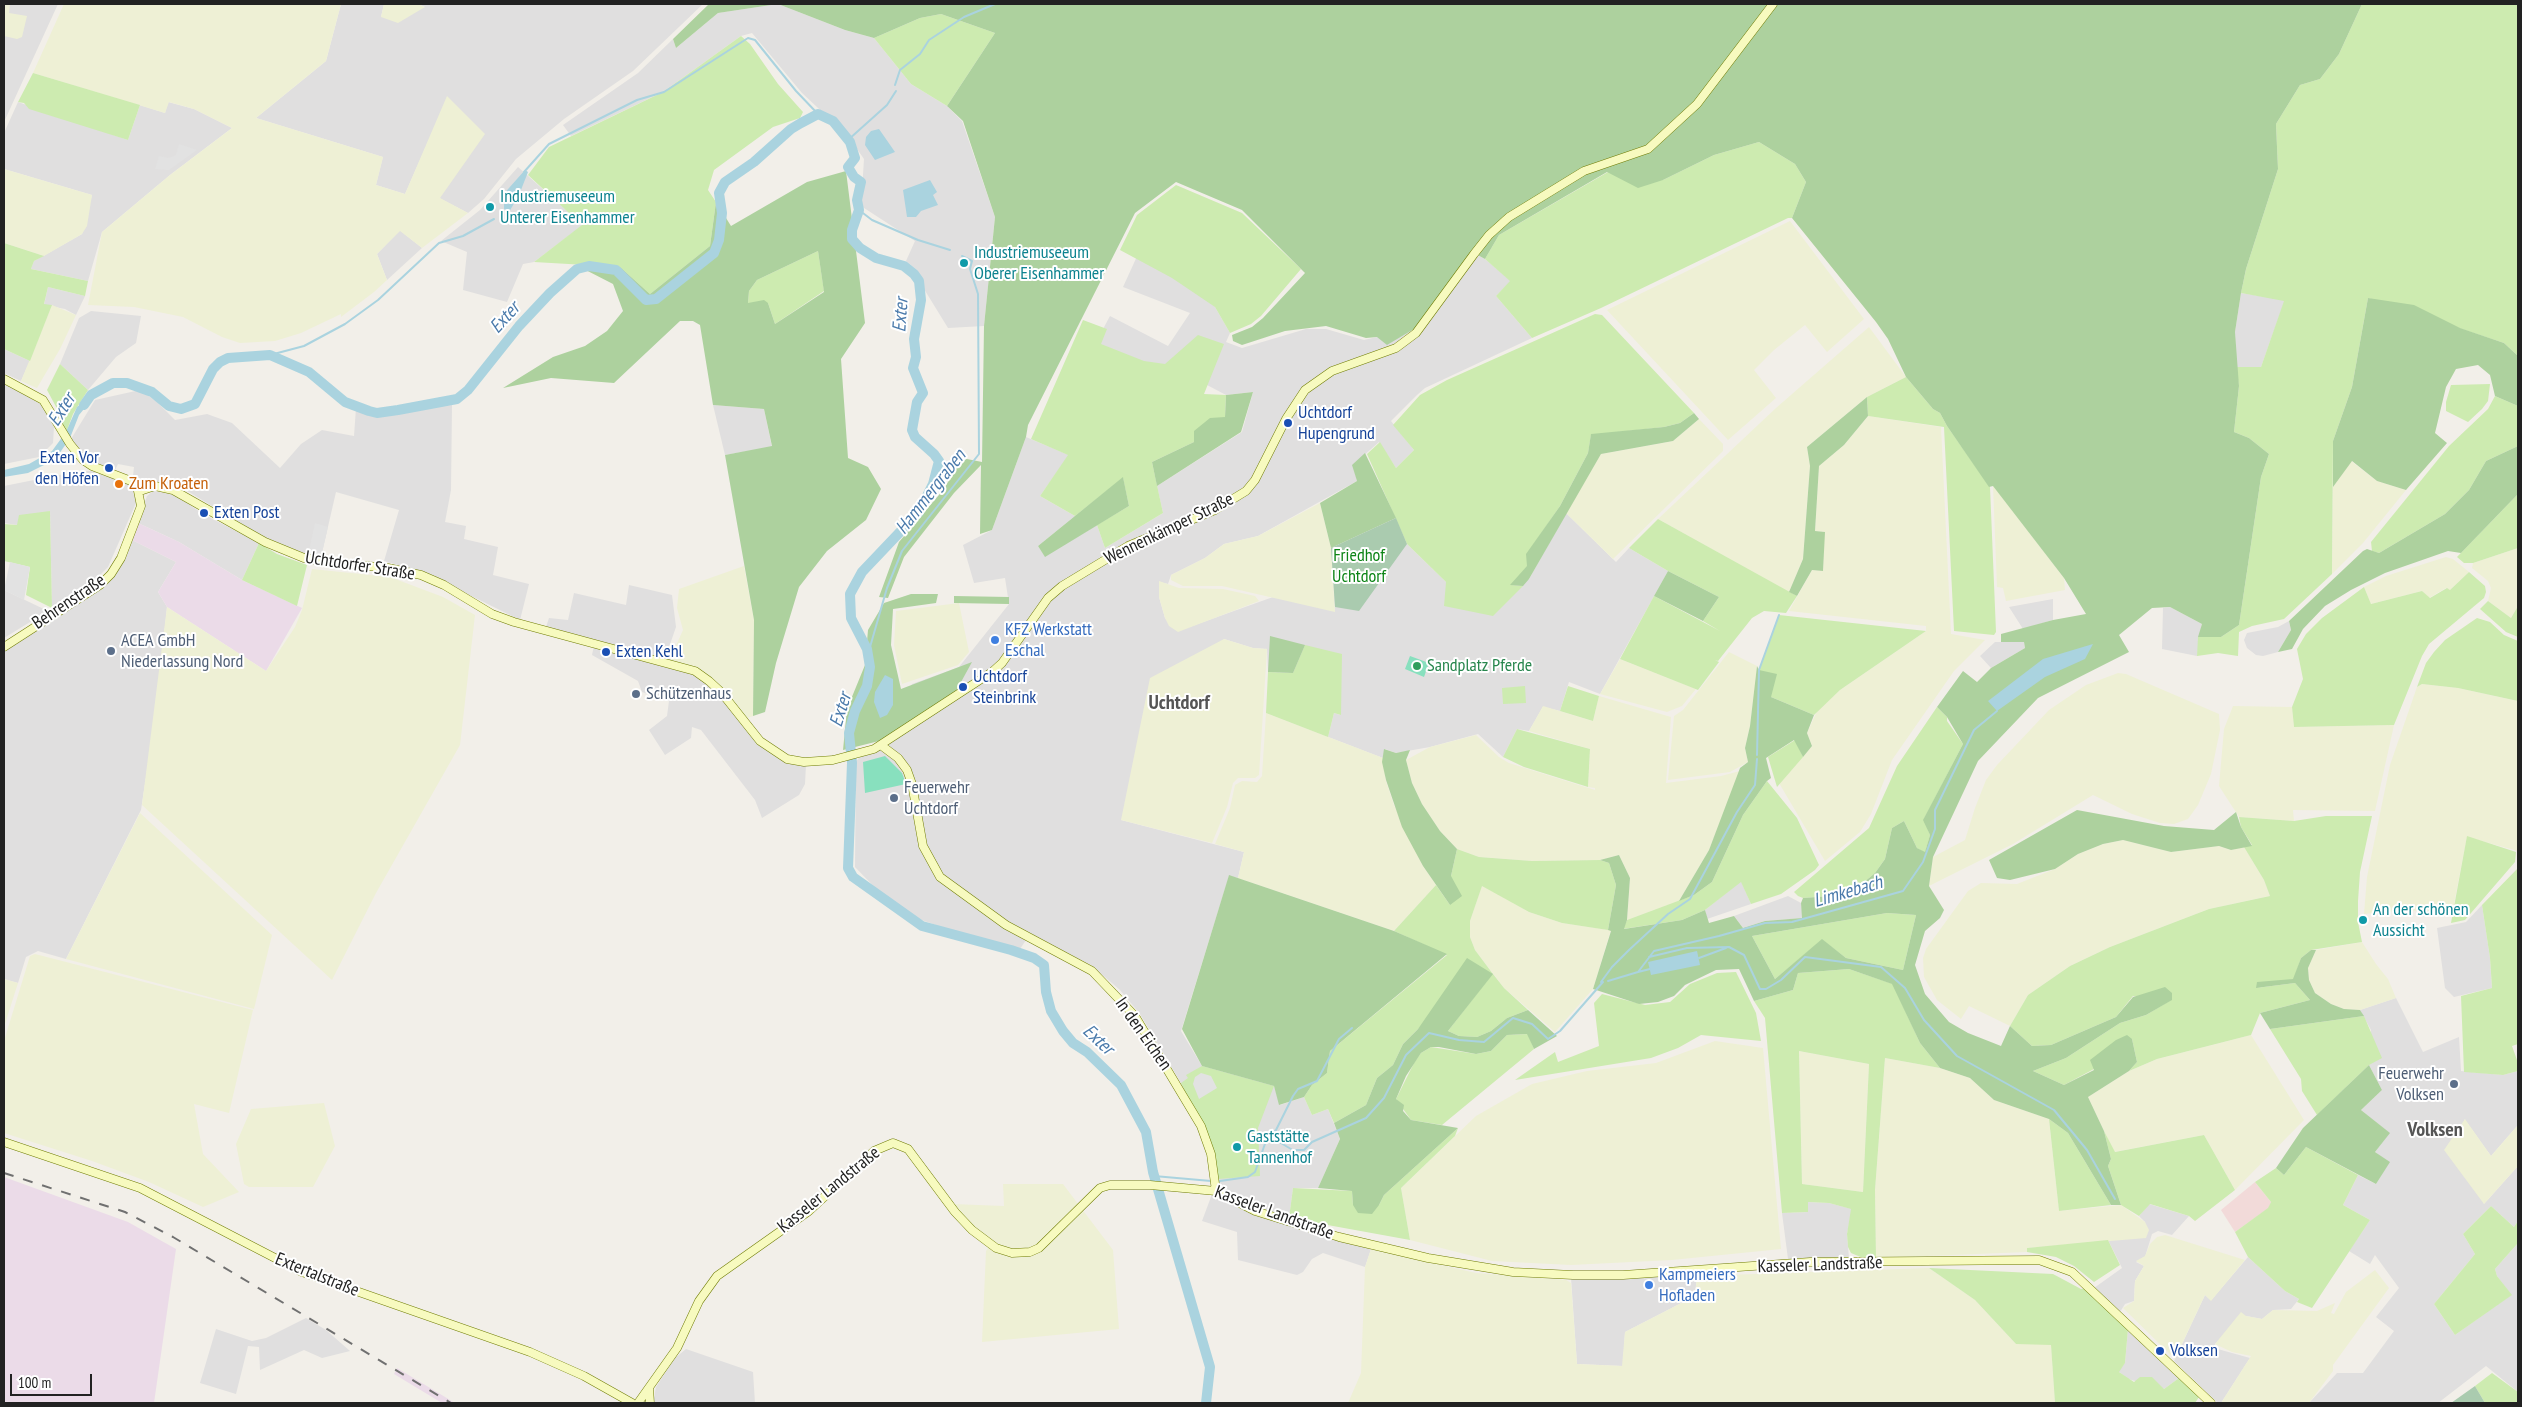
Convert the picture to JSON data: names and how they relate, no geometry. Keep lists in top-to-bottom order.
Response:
{
  "streets": {
    "street": [
      "Wennenkämper Straße",
      "Uchtdorfer Straße",
      "Behrenstraße",
      "In den Eichen",
      "Kasseler Landstraße",
      "Extertalstraße"
    ]
  },
  "crossings": [
    ["Wennenkämper Straße", "Uchtdorfer Straße"],
    ["Wennenkämper Straße", "In den Eichen"],
    ["Uchtdorfer Straße", "Behrenstraße"],
    ["In den Eichen", "Kasseler Landstraße"]
  ],
  "districts": ["Uchtdorf", "Volksen"],
  "water": ["Exter", "Hammergraben", "Limkebach"],
  "parks": ["Friedhof Uchtdorf"],
  "places": [
    "Industriemuseeum Unterer Eisenhammer",
    "Industriemuseeum Oberer Eisenhammer",
    "Uchtdorf Hupengrund",
    "Exten Vor den Höfen",
    "Zum Kroaten",
    "Exten Post",
    "KFZ Werkstatt Eschal",
    "ACEA GmbH Niederlassung Nord",
    "Exten Kehl",
    "Sandplatz Pferde",
    "Uchtdorf Steinbrink",
    "Schützenhaus",
    "Feuerwehr Uchtdorf",
    "An der schönen Aussicht",
    "Feuerwehr Volksen",
    "Gaststätte Tannenhof",
    "Kampmeiers Hofladen",
    "Volksen"
  ],
  "scale_bar": "100 m"
}
